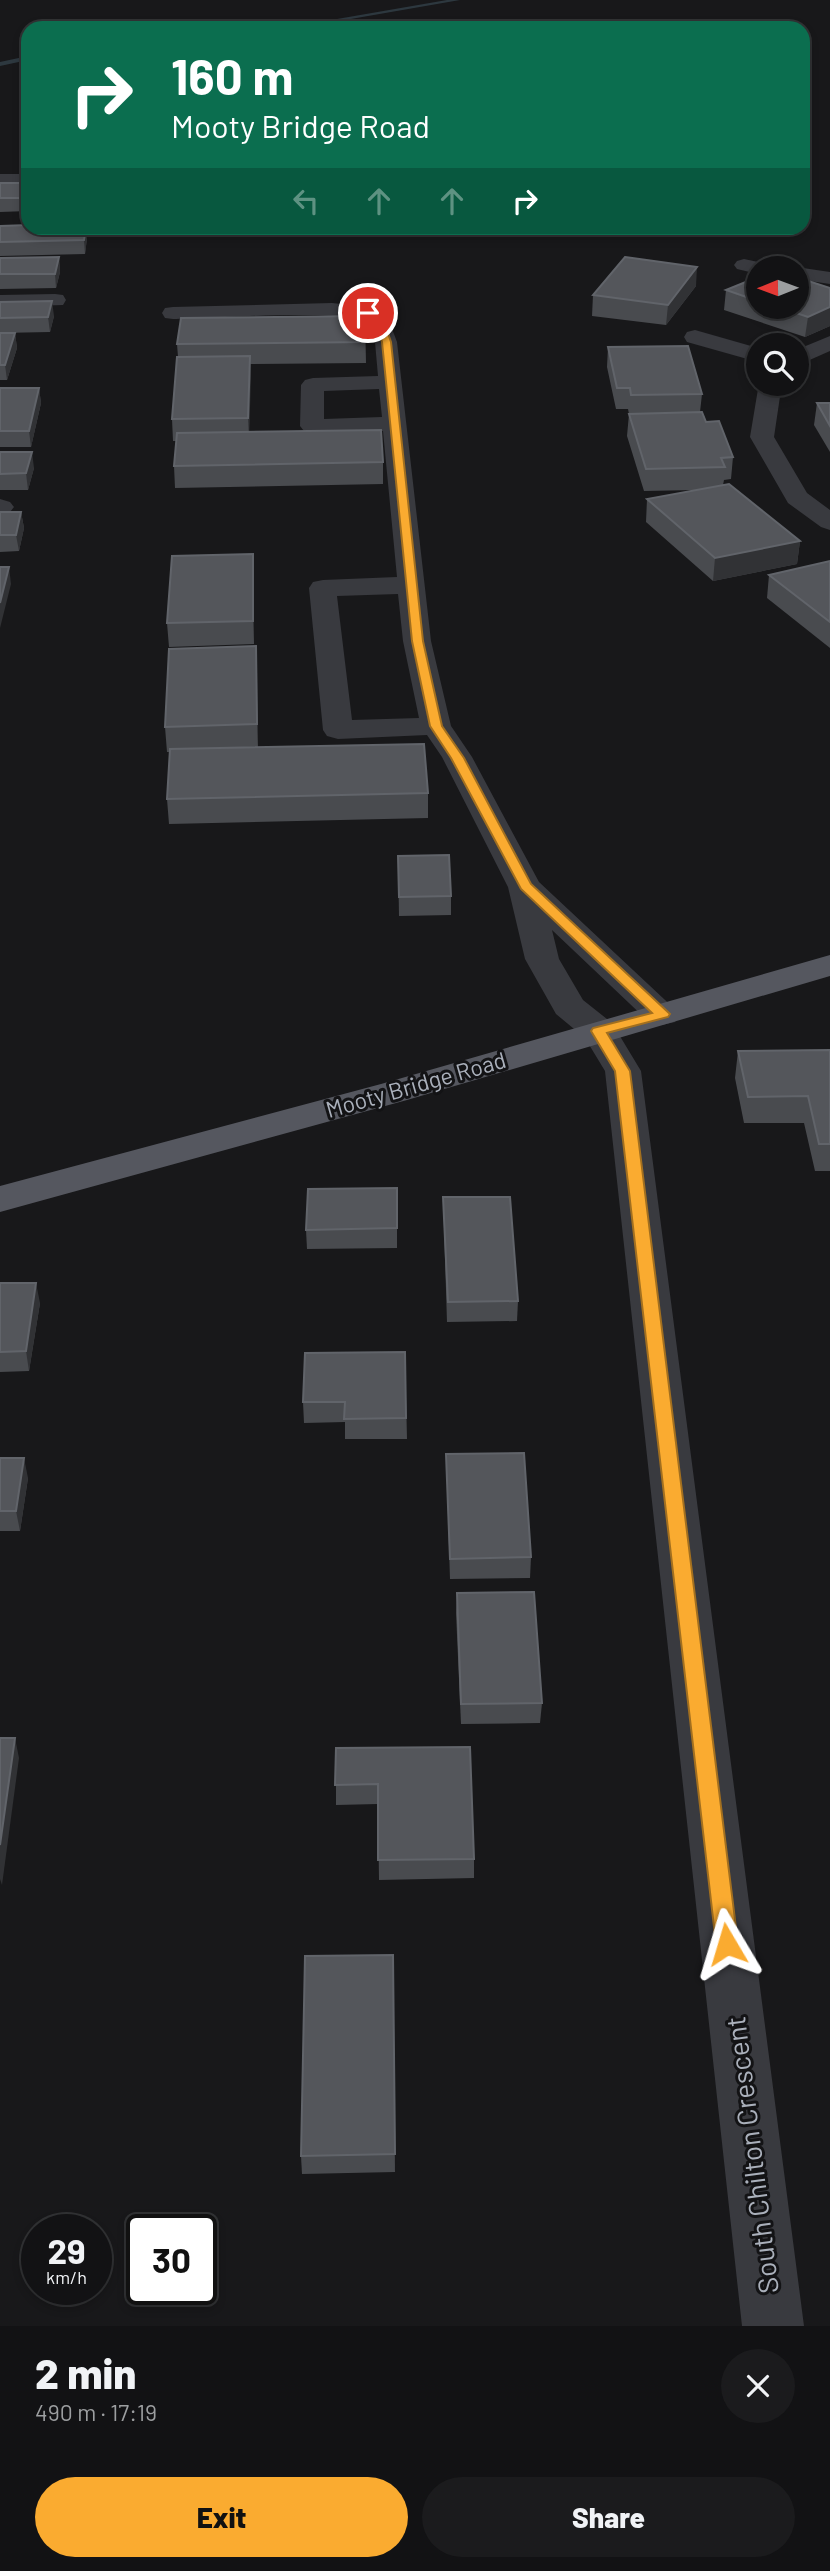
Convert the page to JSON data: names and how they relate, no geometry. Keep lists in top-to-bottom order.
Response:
{
  "streets": {
    "main road": ["Mooty Bridge Road"],
    "street": ["South Chilton Crescent"]
  },
  "crossings": [
    ["Mooty Bridge Road", "South Chilton Crescent"]
  ],
  "north": "left",
  "page": {
    "turn": ["160 m", "Mooty Bridge Road"],
    "speed": "29 km/h",
    "limit": "30",
    "heading": ["2 min", "490 m · 17:19"],
    "buttons": ["Exit", "Share"]
  }
}
